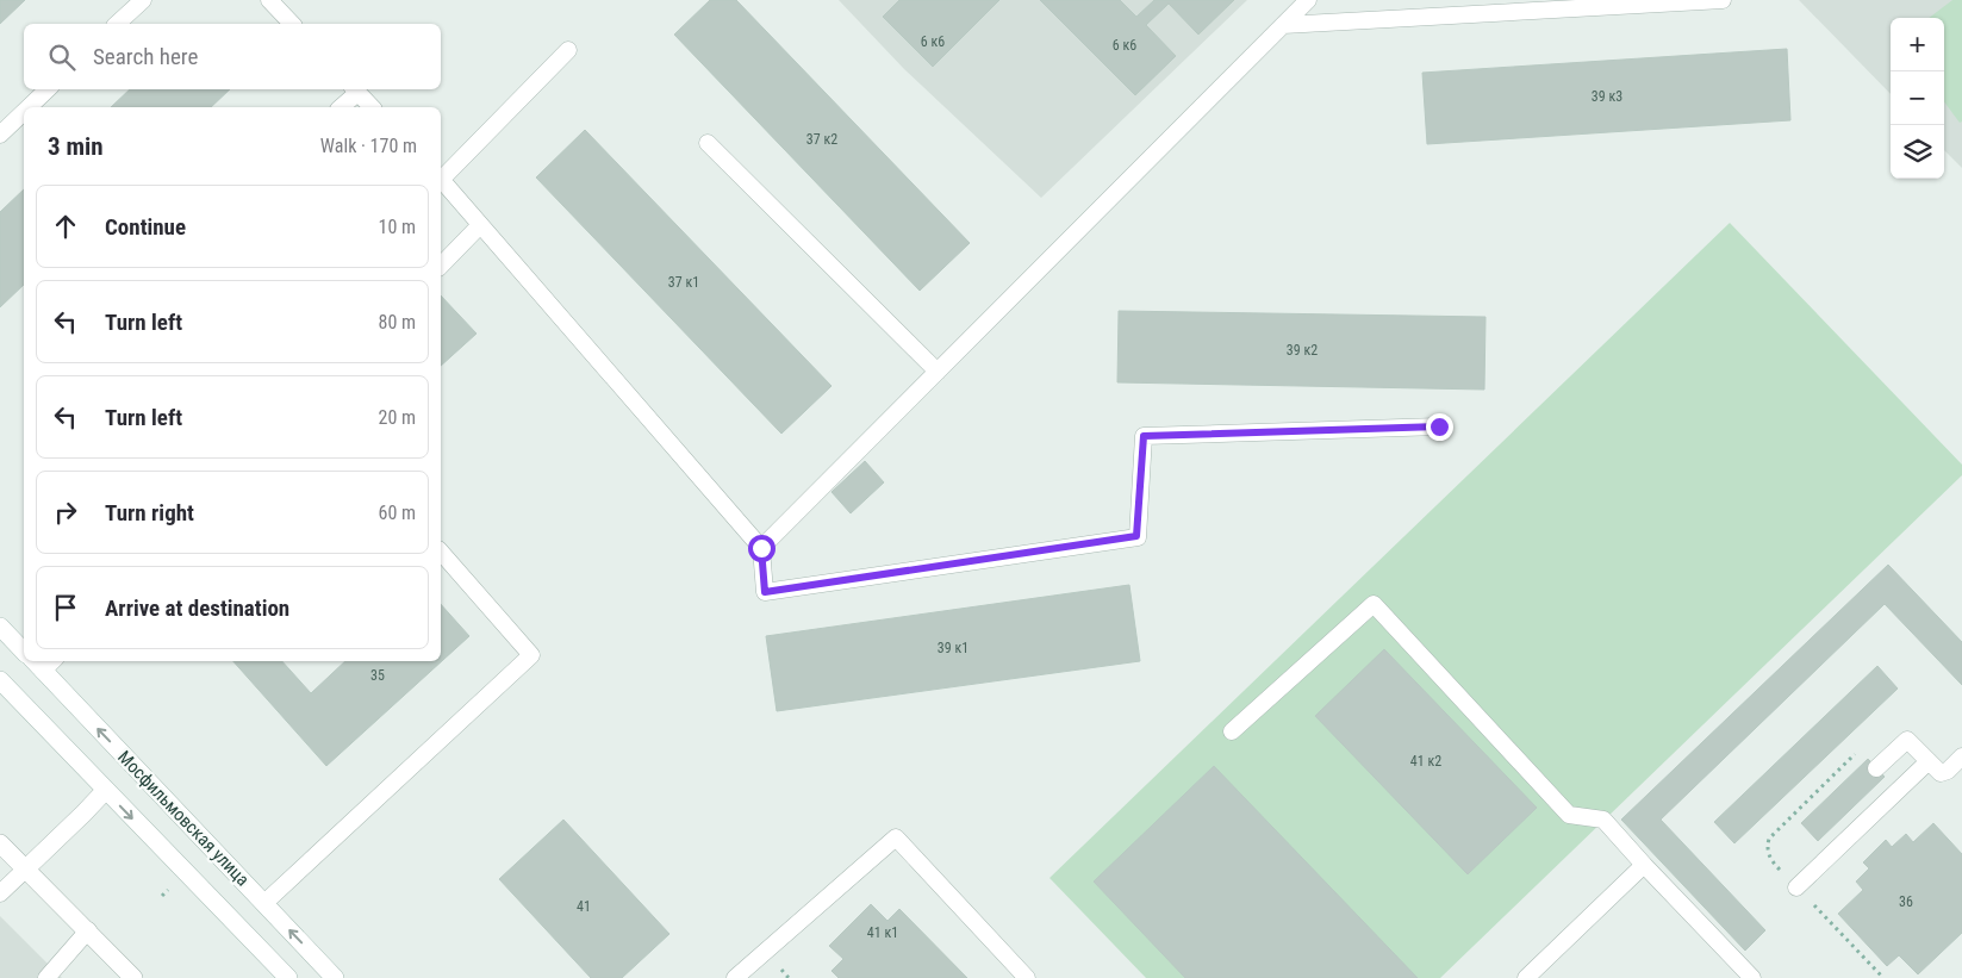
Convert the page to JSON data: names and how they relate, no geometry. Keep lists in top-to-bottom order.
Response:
{
  "streets": {
    "main road": ["Мосфильмовская улица"]
  },
  "house_numbers": [
    "6 к6",
    "6 к6",
    "39 к3",
    "37 к2",
    "37 к1",
    "39 к2",
    "39 к1",
    "35",
    "41 к2",
    "36",
    "41",
    "41 к1"
  ],
  "page": {
    "map_buttons": ["+", "−"],
    "search": "Search here",
    "heading": ["3 min", "Walk · 170 m"],
    "list": [
      ["Continue", "10 m"],
      ["Turn left", "80 m"],
      ["Turn left", "20 m"],
      ["Turn right", "60 m"],
      "Arrive at destination"
    ]
  }
}
